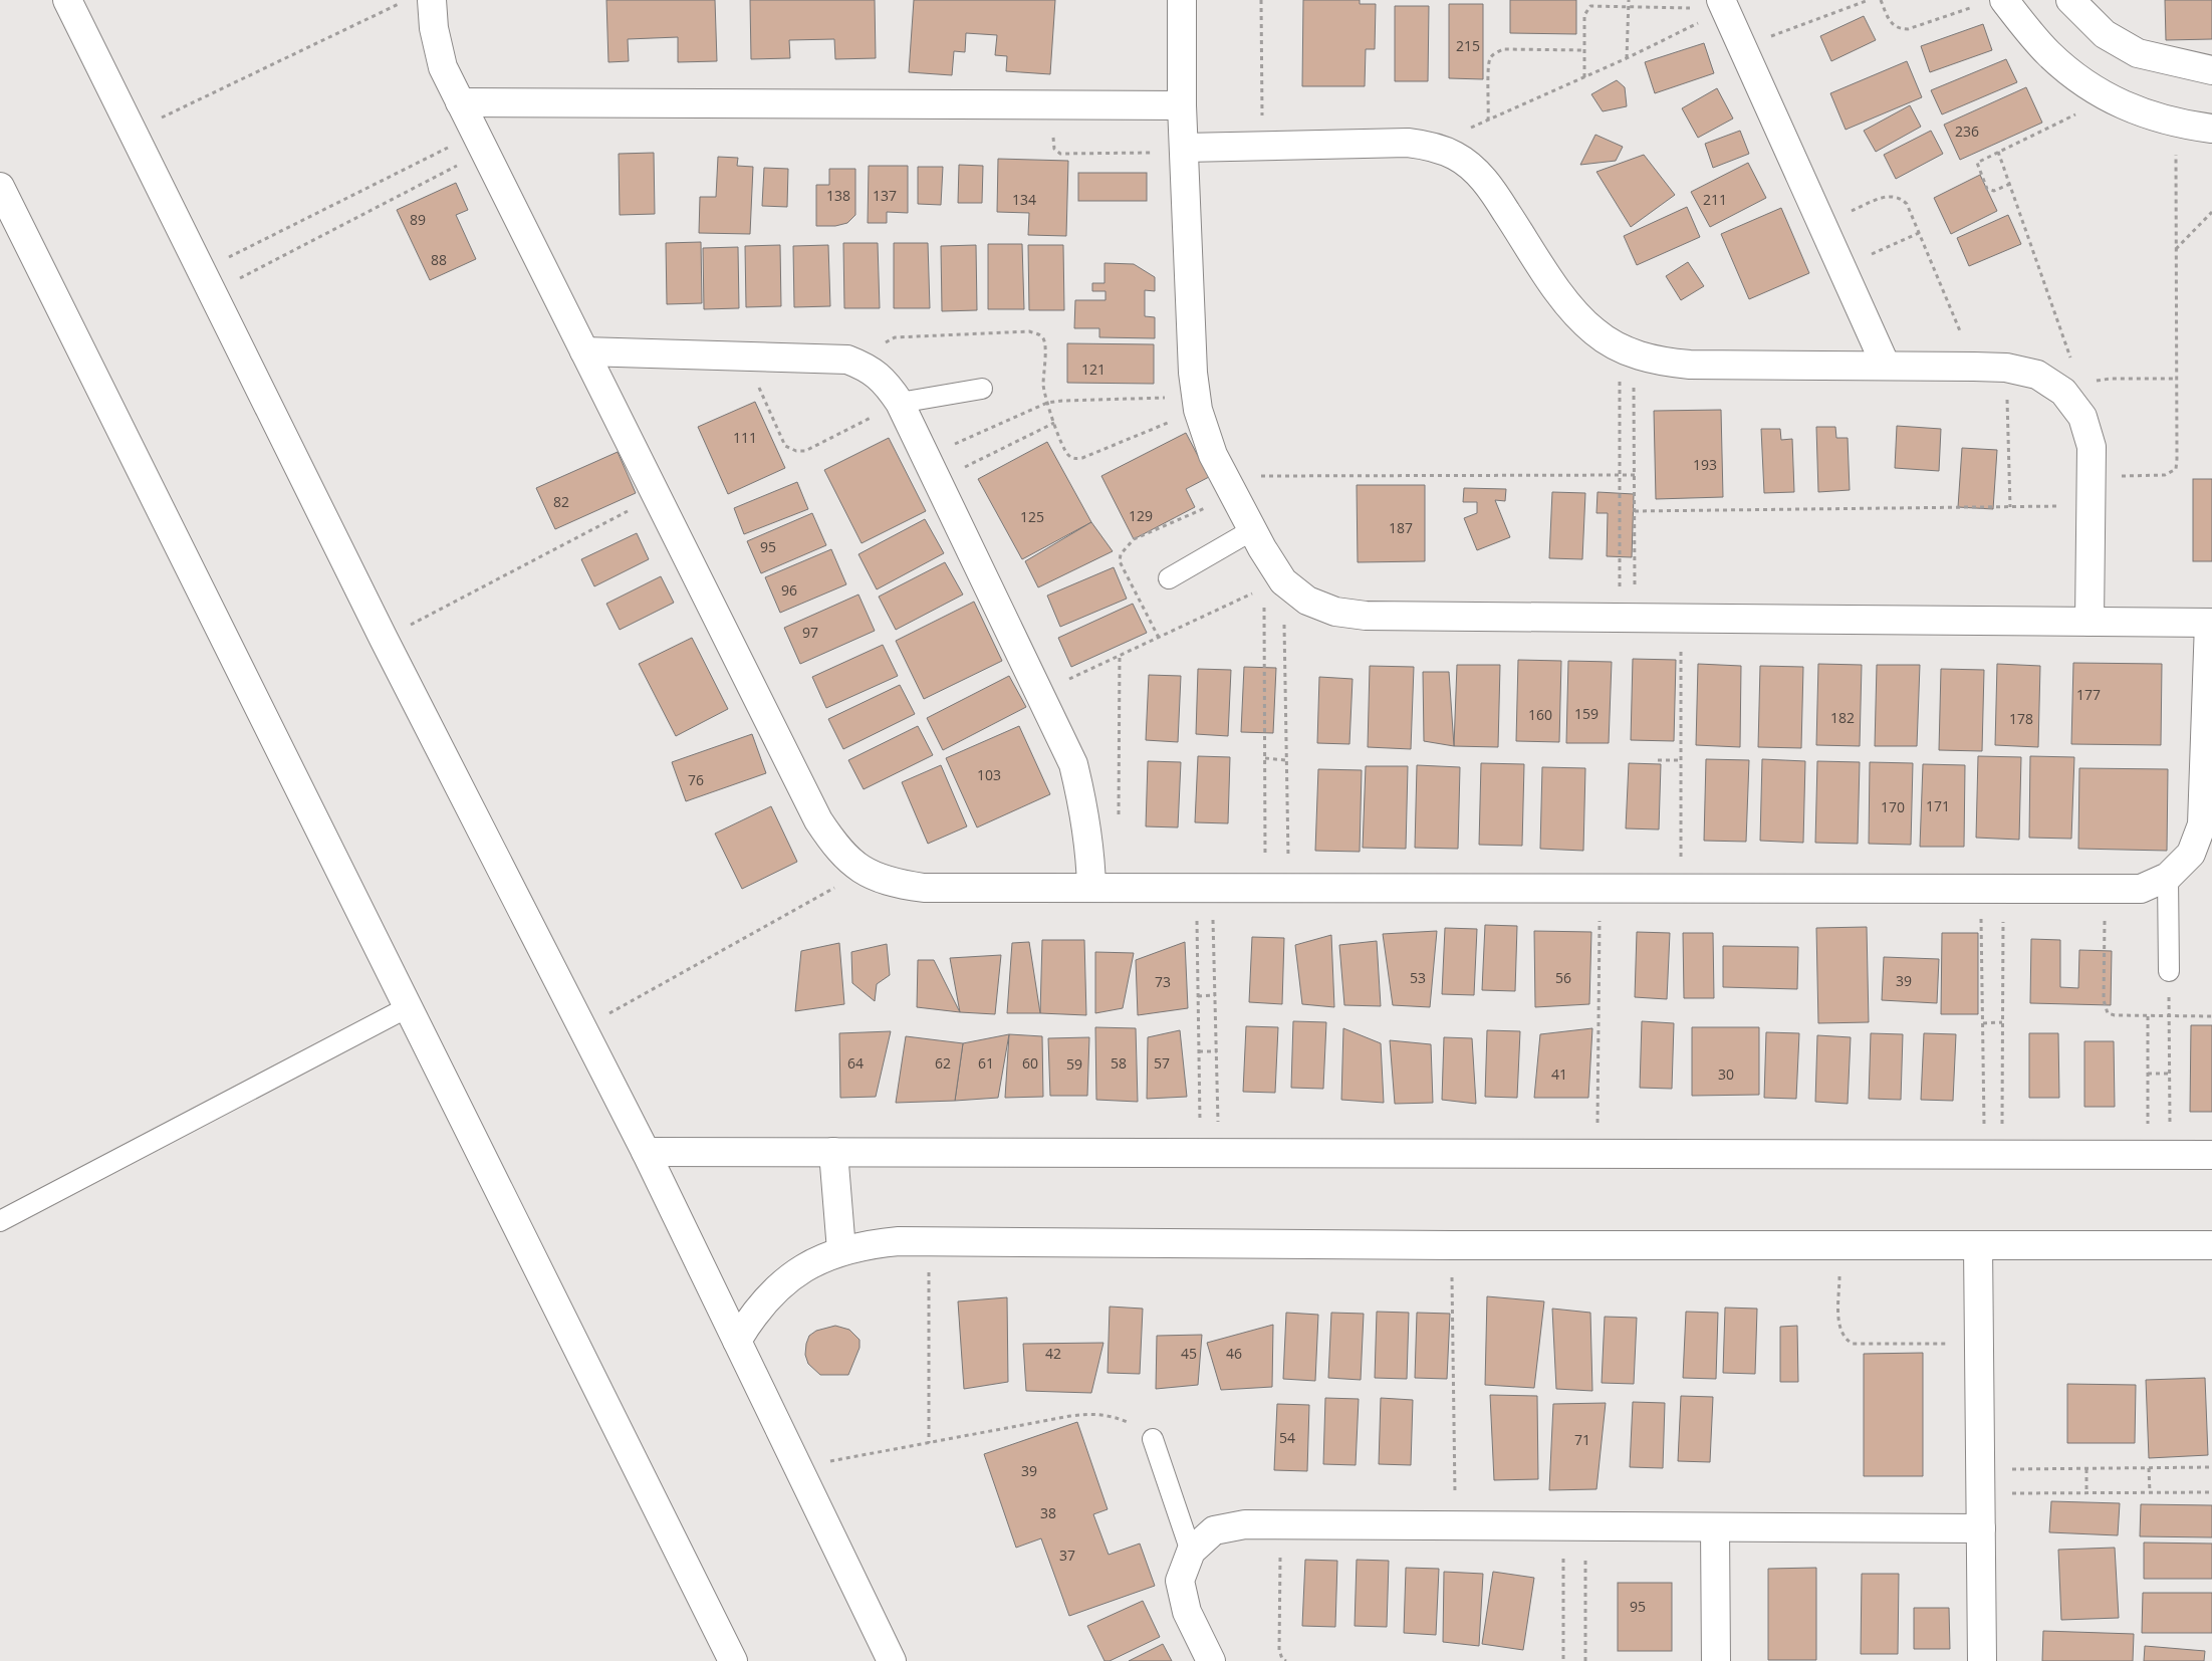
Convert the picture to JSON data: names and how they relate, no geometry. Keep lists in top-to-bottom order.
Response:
{
  "house_numbers": [
    "215",
    "236",
    "138",
    "137",
    "134",
    "211",
    "89",
    "88",
    "121",
    "111",
    "193",
    "82",
    "129",
    "125",
    "187",
    "95",
    "96",
    "97",
    "177",
    "159",
    "160",
    "182",
    "178",
    "103",
    "76",
    "171",
    "170",
    "53",
    "56",
    "39",
    "73",
    "64",
    "62",
    "61",
    "60",
    "58",
    "57",
    "59",
    "41",
    "30",
    "42",
    "45",
    "46",
    "54",
    "71",
    "39",
    "38",
    "37",
    "95"
  ]
}
